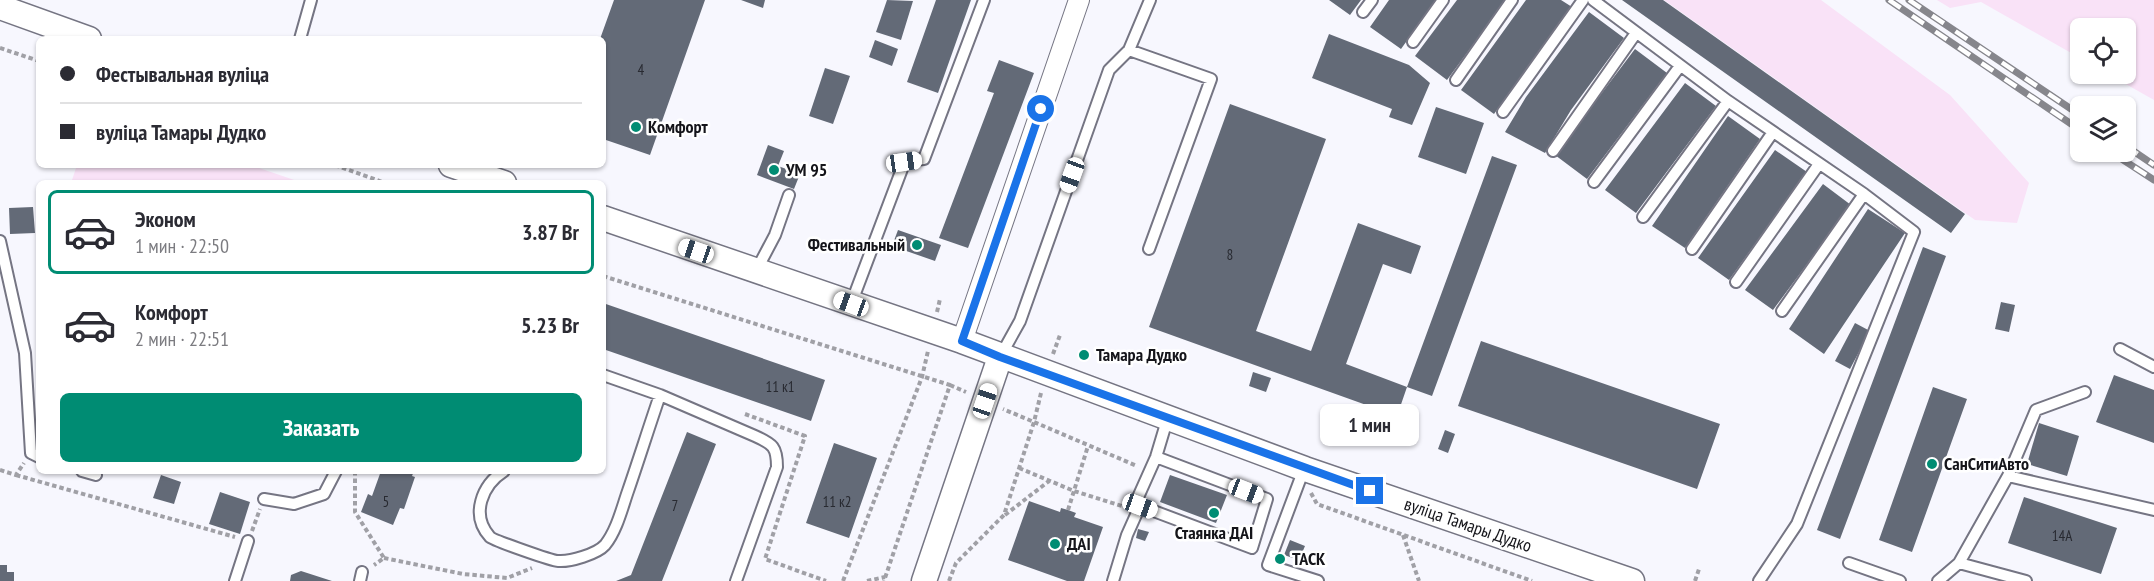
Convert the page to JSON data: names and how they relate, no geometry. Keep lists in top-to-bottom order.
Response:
{
  "streets": {
    "street": ["вуліца Тамары Дудко"]
  },
  "places": [
    "Комфорт",
    "УМ 95",
    "Фестивальный",
    "Тамара Дудко",
    "СанСитиАвто",
    "Стаянка ДАІ",
    "ДАІ",
    "ТАСК"
  ],
  "house_numbers": [
    "4",
    "8",
    "11 к1",
    "5",
    "11 к2",
    "7",
    "14А"
  ],
  "page": {
    "banner": ["Фестывальная вуліца", "вуліца Тамары Дудко"],
    "list": [
      {
        "name": "Эконом",
        "note": "1 мин · 22:50",
        "value": "3.87 Br"
      },
      {
        "name": "Комфорт",
        "note": "2 мин · 22:51",
        "value": "5.23 Br"
      }
    ],
    "buttons": "Заказать",
    "bubble": "1 мин"
  }
}
